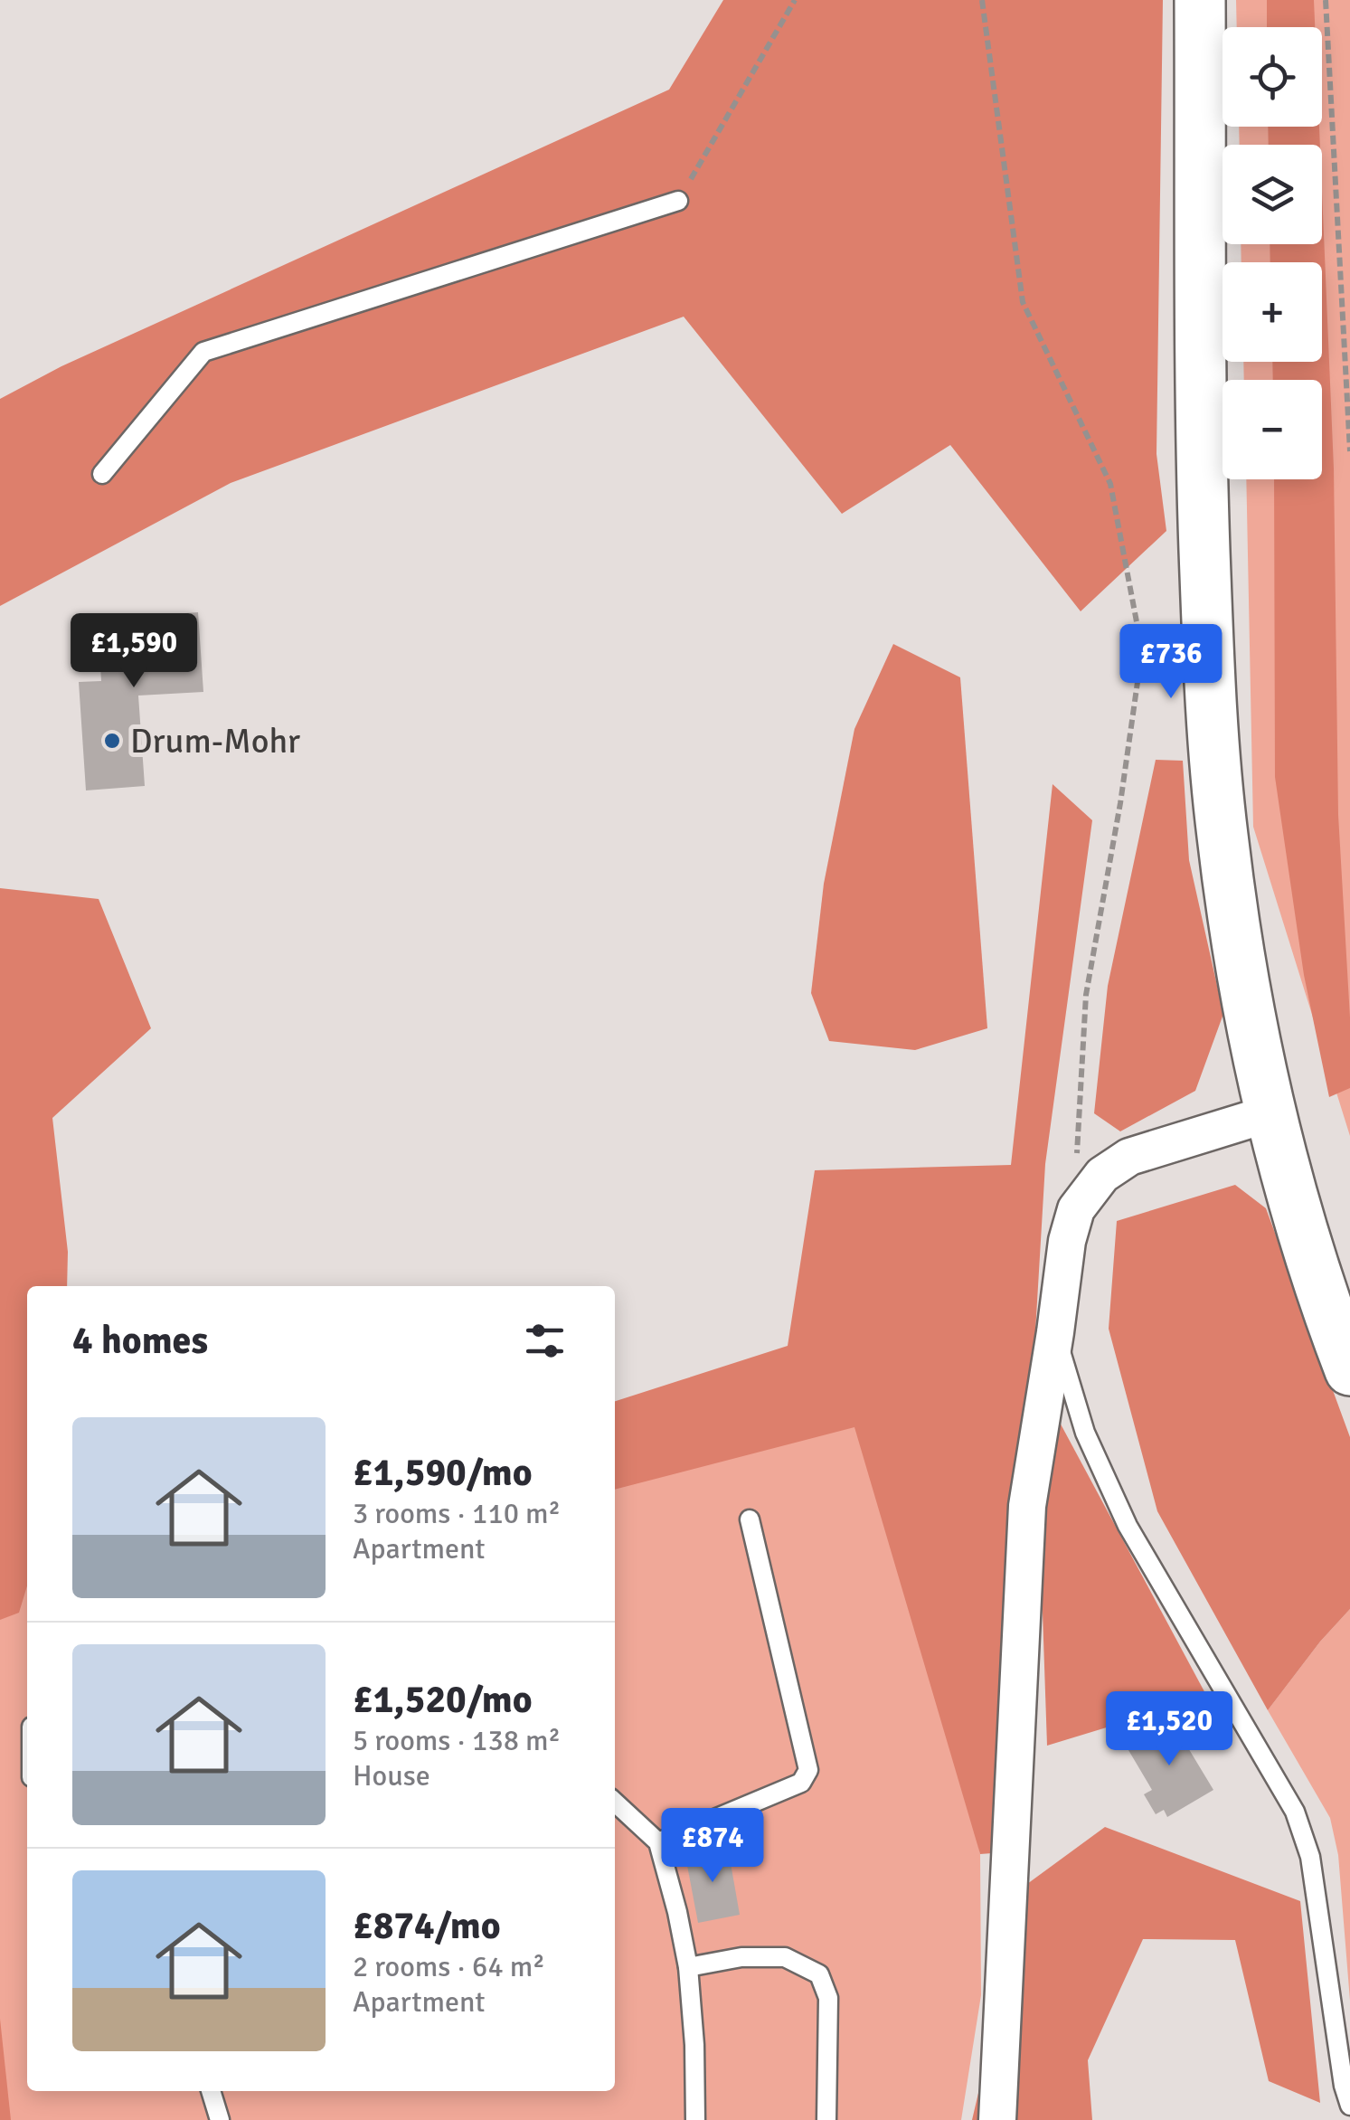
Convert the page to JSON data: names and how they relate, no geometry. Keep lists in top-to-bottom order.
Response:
{
  "places": ["Drum-Mohr"],
  "page": {
    "map_buttons": ["+", "−"],
    "price": [
      "£1,590",
      "£736",
      "£1,520",
      "£874"
    ],
    "heading": "4 homes",
    "list": [
      {
        "name": "£1,590/mo",
        "note": "3 rooms · 110 m² · Apartment"
      },
      {
        "name": "£1,520/mo",
        "note": "5 rooms · 138 m² · House"
      },
      {
        "name": "£874/mo",
        "note": "2 rooms · 64 m² · Apartment"
      }
    ]
  }
}
